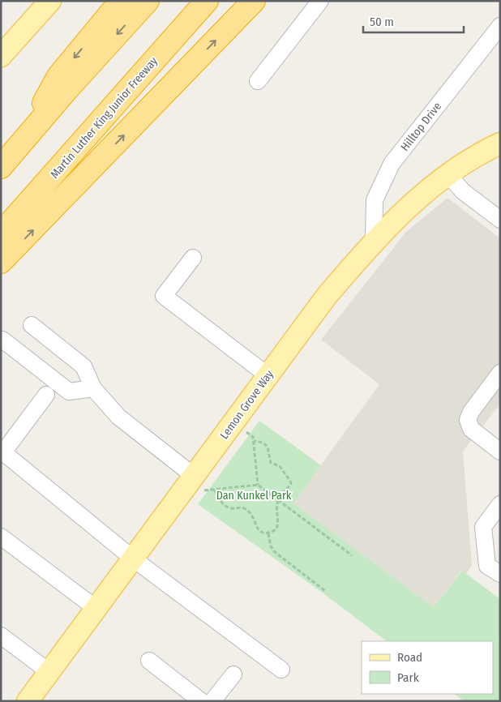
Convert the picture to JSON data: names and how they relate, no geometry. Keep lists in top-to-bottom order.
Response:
{
  "streets": {
    "highway": ["Martin Luther King Junior Freeway"],
    "main road": ["Lemon Grove Way"],
    "street": ["Hilltop Drive"]
  },
  "crossings": [
    ["Hilltop Drive", "Lemon Grove Way"]
  ],
  "parks": ["Dan Kunkel Park"],
  "legend": ["Road", "Park"],
  "scale_bar": "50 m"
}
